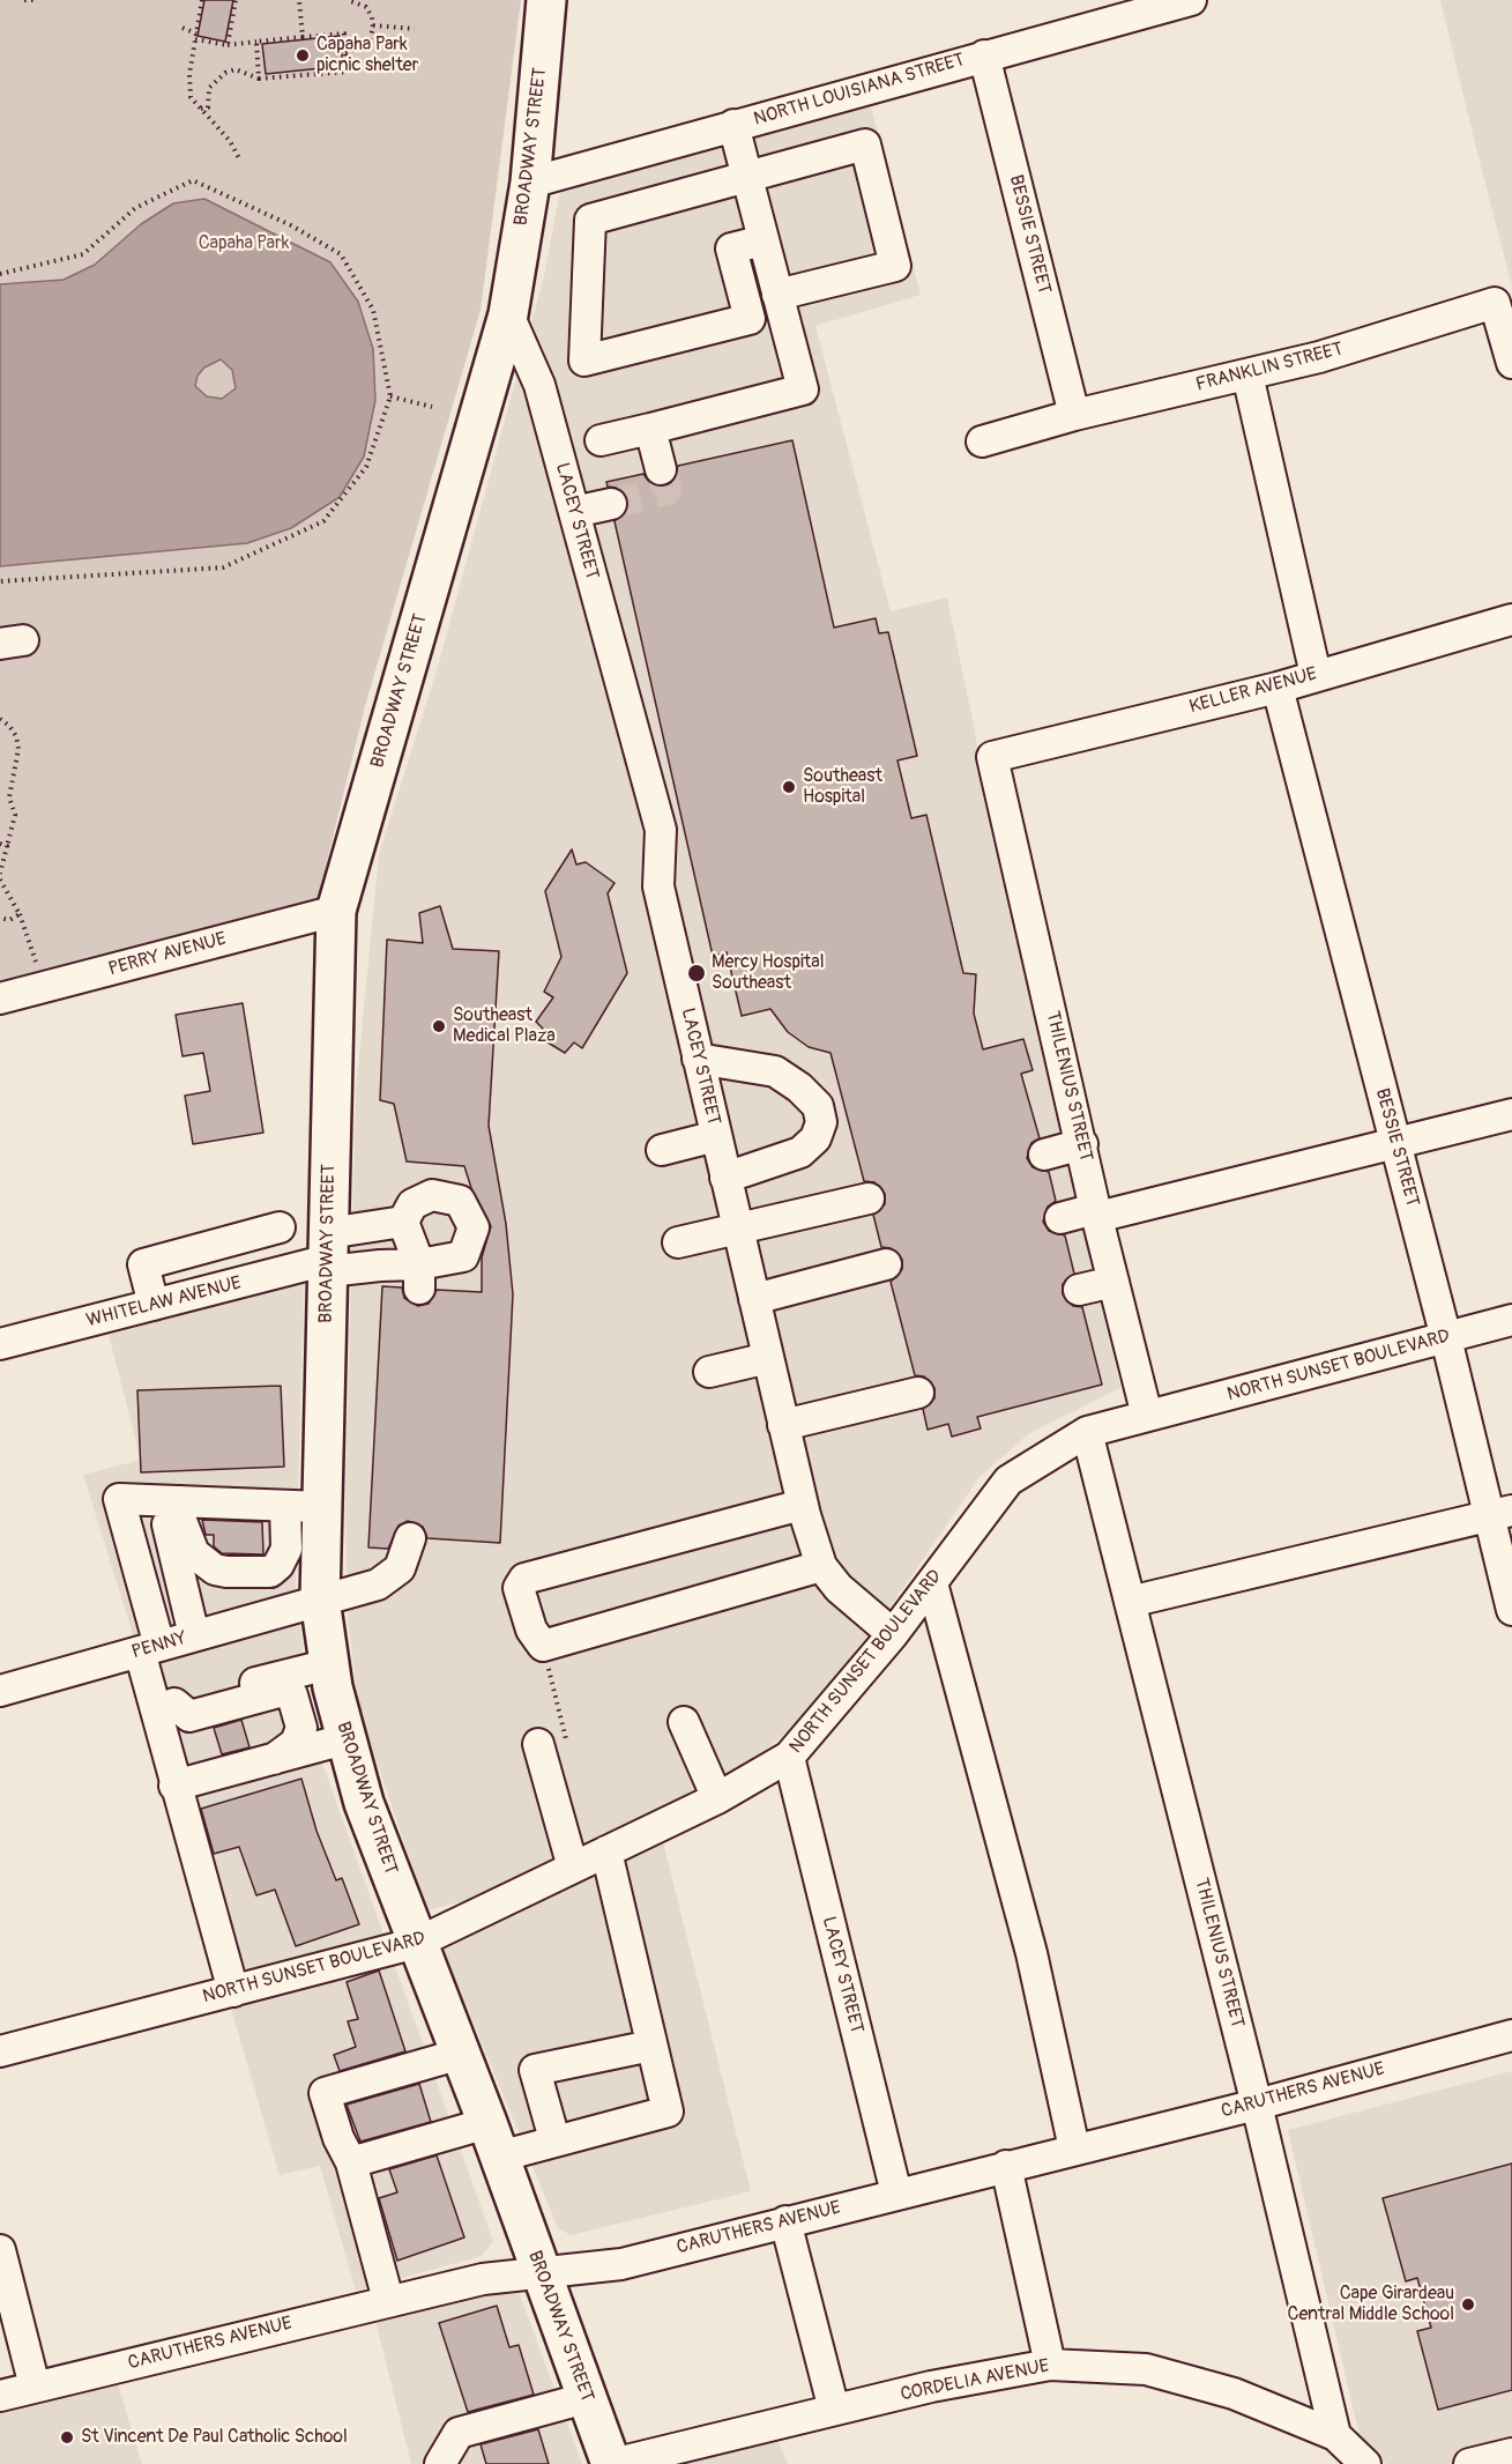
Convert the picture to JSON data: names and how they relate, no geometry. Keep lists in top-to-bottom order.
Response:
{
  "streets": {
    "main road": ["BROADWAY STREET"],
    "street": [
      "NORTH LOUISIANA STREET",
      "BESSIE STREET",
      "FRANKLIN STREET",
      "LACEY STREET",
      "KELLER AVENUE",
      "PERRY AVENUE",
      "THILENIUS STREET",
      "WHITELAW AVENUE",
      "NORTH SUNSET BOULEVARD",
      "PENNY",
      "CARUTHERS AVENUE",
      "CORDELIA AVENUE"
    ]
  },
  "crossings": [
    ["NORTH LOUISIANA STREET", "BROADWAY STREET"],
    ["NORTH LOUISIANA STREET", "BESSIE STREET"],
    ["BROADWAY STREET", "LACEY STREET"],
    ["BROADWAY STREET", "PERRY AVENUE"],
    ["BROADWAY STREET", "WHITELAW AVENUE"],
    ["BROADWAY STREET", "NORTH SUNSET BOULEVARD"],
    ["BROADWAY STREET", "PENNY"],
    ["BROADWAY STREET", "CARUTHERS AVENUE"],
    ["BROADWAY STREET", "CORDELIA AVENUE"],
    ["BESSIE STREET", "FRANKLIN STREET"],
    ["BESSIE STREET", "KELLER AVENUE"],
    ["BESSIE STREET", "NORTH SUNSET BOULEVARD"],
    ["LACEY STREET", "NORTH SUNSET BOULEVARD"],
    ["LACEY STREET", "CARUTHERS AVENUE"],
    ["KELLER AVENUE", "THILENIUS STREET"],
    ["THILENIUS STREET", "NORTH SUNSET BOULEVARD"],
    ["THILENIUS STREET", "CARUTHERS AVENUE"],
    ["THILENIUS STREET", "CORDELIA AVENUE"]
  ],
  "parks": ["Capaha Park"],
  "places": [
    "Capaha Park picnic shelter",
    "Southeast Hospital",
    "Mercy Hospital Southeast",
    "Southeast Medical Plaza",
    "Cape Girardeau Central Middle School",
    "St Vincent De Paul Catholic School"
  ]
}
